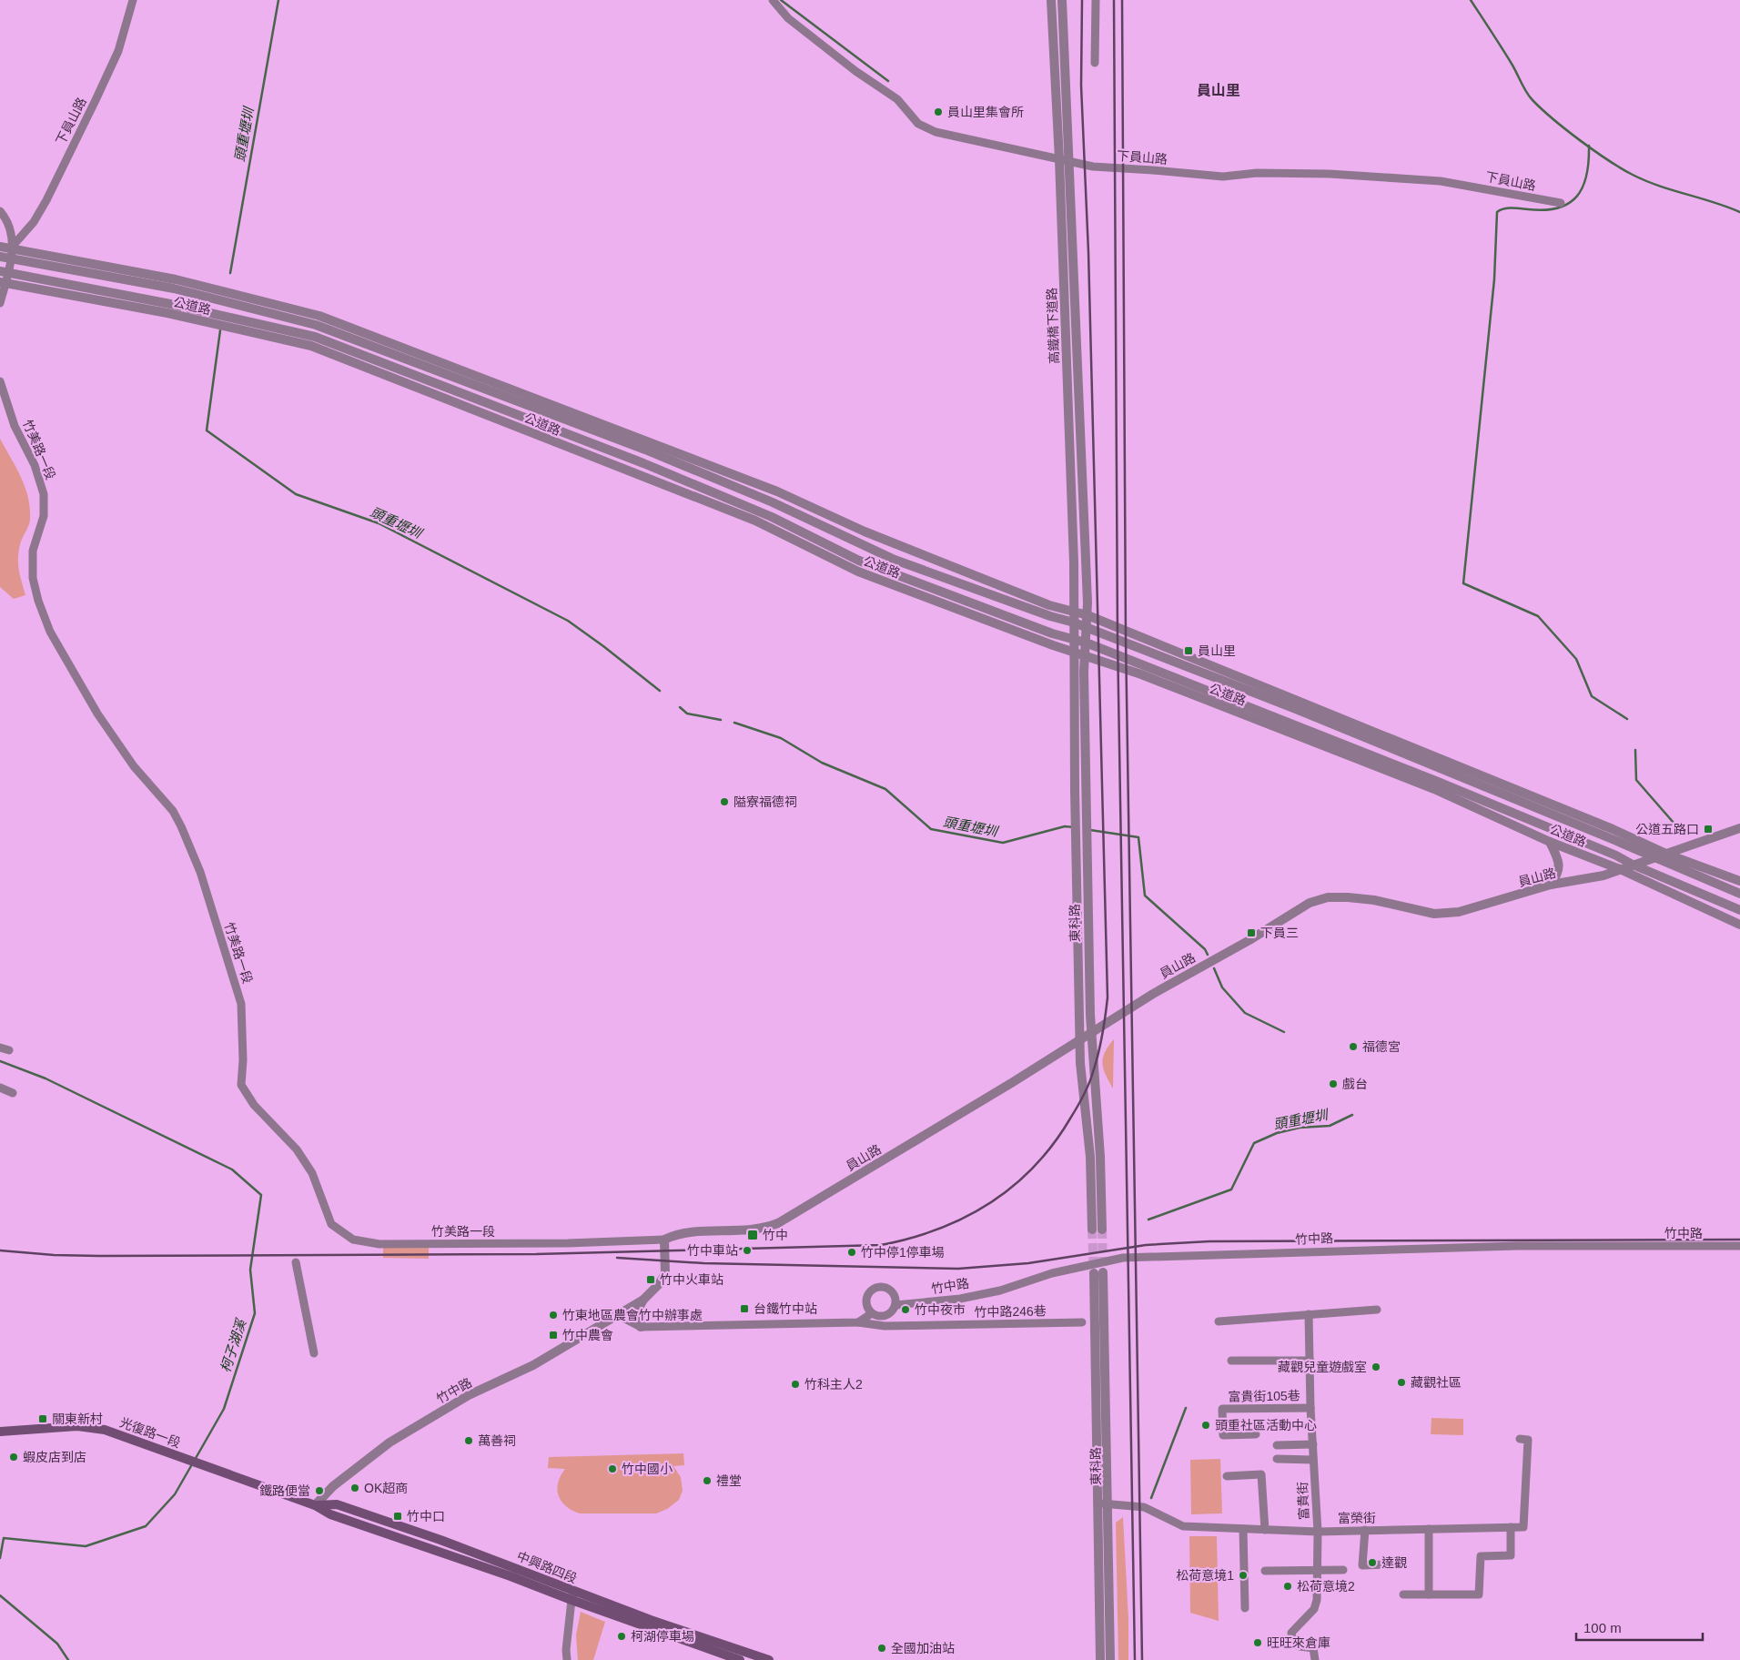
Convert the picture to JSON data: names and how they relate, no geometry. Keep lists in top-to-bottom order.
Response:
{
  "streets": {
    "main road": ["光復路一段", "中興路四段"],
    "street": [
      "下員山路",
      "公道路",
      "高鐵橋下道路",
      "竹美路一段",
      "員山路",
      "東科路",
      "竹中路",
      "竹中路246巷",
      "富貴街105巷",
      "富貴街",
      "富榮街"
    ]
  },
  "crossings": [
    ["下員山路", "公道路"],
    ["下員山路", "高鐵橋下道路"],
    ["公道路", "高鐵橋下道路"],
    ["公道路", "員山路"],
    ["公道路", "東科路"],
    ["高鐵橋下道路", "東科路"],
    ["竹美路一段", "員山路"],
    ["竹美路一段", "竹中路"],
    ["員山路", "東科路"],
    ["員山路", "竹中路"],
    ["東科路", "富榮街"],
    ["竹中路", "中興路四段"],
    ["富貴街105巷", "富貴街"],
    ["光復路一段", "中興路四段"],
    ["富貴街", "富榮街"]
  ],
  "districts": ["員山里"],
  "water": ["頭重壢圳", "柯子湖溪"],
  "places": {
    "other": [
      "員山里集會所",
      "隘寮福德祠",
      "福德宮",
      "戲台",
      "竹中車站",
      "竹中停1停車場",
      "竹中夜市",
      "竹東地區農會竹中辦事處",
      "藏觀兒童遊戲室",
      "藏觀社區",
      "竹科主人2",
      "頭重社區活動中心",
      "萬善祠",
      "蝦皮店到店",
      "竹中國小",
      "禮堂",
      "OK超商",
      "鐵路便當",
      "達觀",
      "松荷意境1",
      "松荷意境2",
      "柯湖停車場",
      "旺旺來倉庫",
      "全國加油站"
    ],
    "transit": [
      "員山里",
      "公道五路口",
      "下員三",
      "竹中",
      "竹中火車站",
      "台鐵竹中站",
      "竹中農會",
      "關東新村",
      "竹中口"
    ]
  },
  "scale_bar": "100 m"
}
